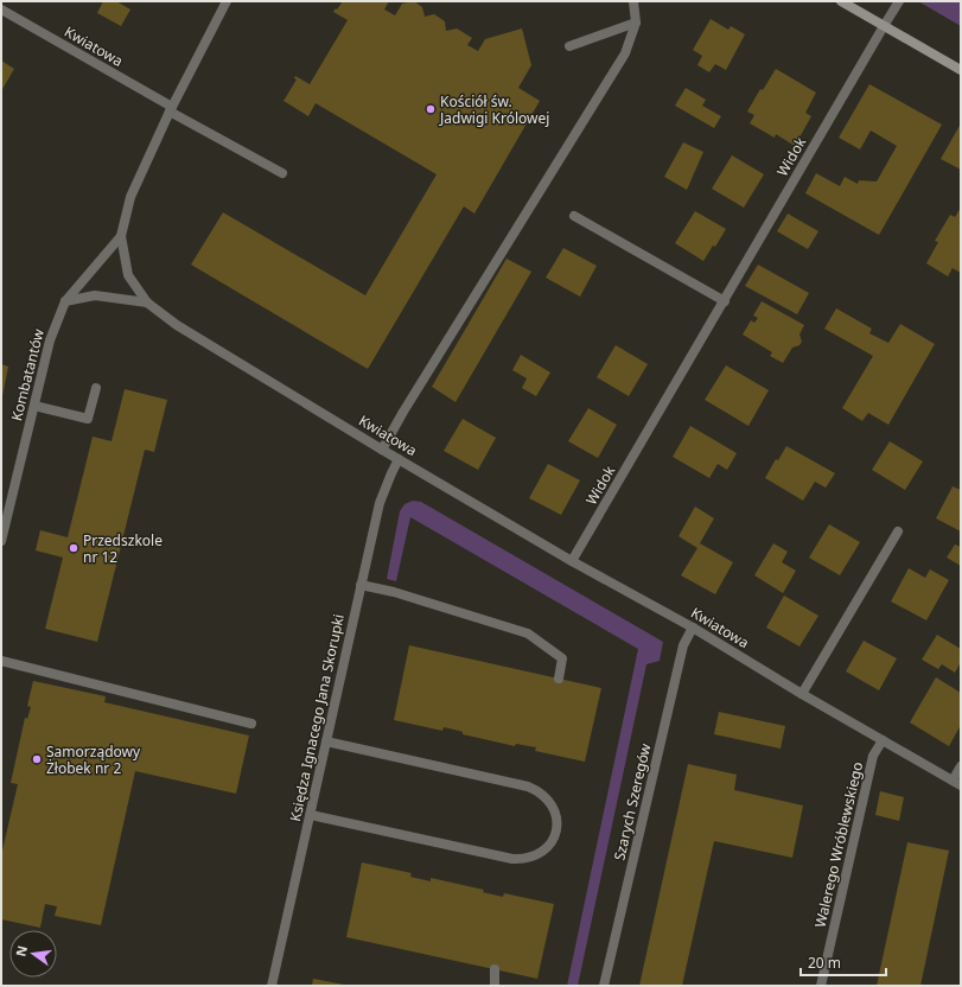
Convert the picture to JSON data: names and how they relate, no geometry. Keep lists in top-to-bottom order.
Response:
{
  "streets": {
    "street": [
      "Kwiatowa",
      "Widok",
      "Kombatantów",
      "Księdza Ignacego Jana Skorupki",
      "Szarych Szeregów",
      "Walerego Wróblewskiego"
    ]
  },
  "crossings": [
    ["Kwiatowa", "Widok"],
    ["Kwiatowa", "Kombatantów"],
    ["Kwiatowa", "Księdza Ignacego Jana Skorupki"],
    ["Kwiatowa", "Szarych Szeregów"],
    ["Kwiatowa", "Walerego Wróblewskiego"]
  ],
  "places": ["Kościół św. Jadwigi Królowej", "Przedszkole nr 12", "Samorządowy Żłobek nr 2"],
  "scale_bar": "20 m",
  "north": "left"
}
